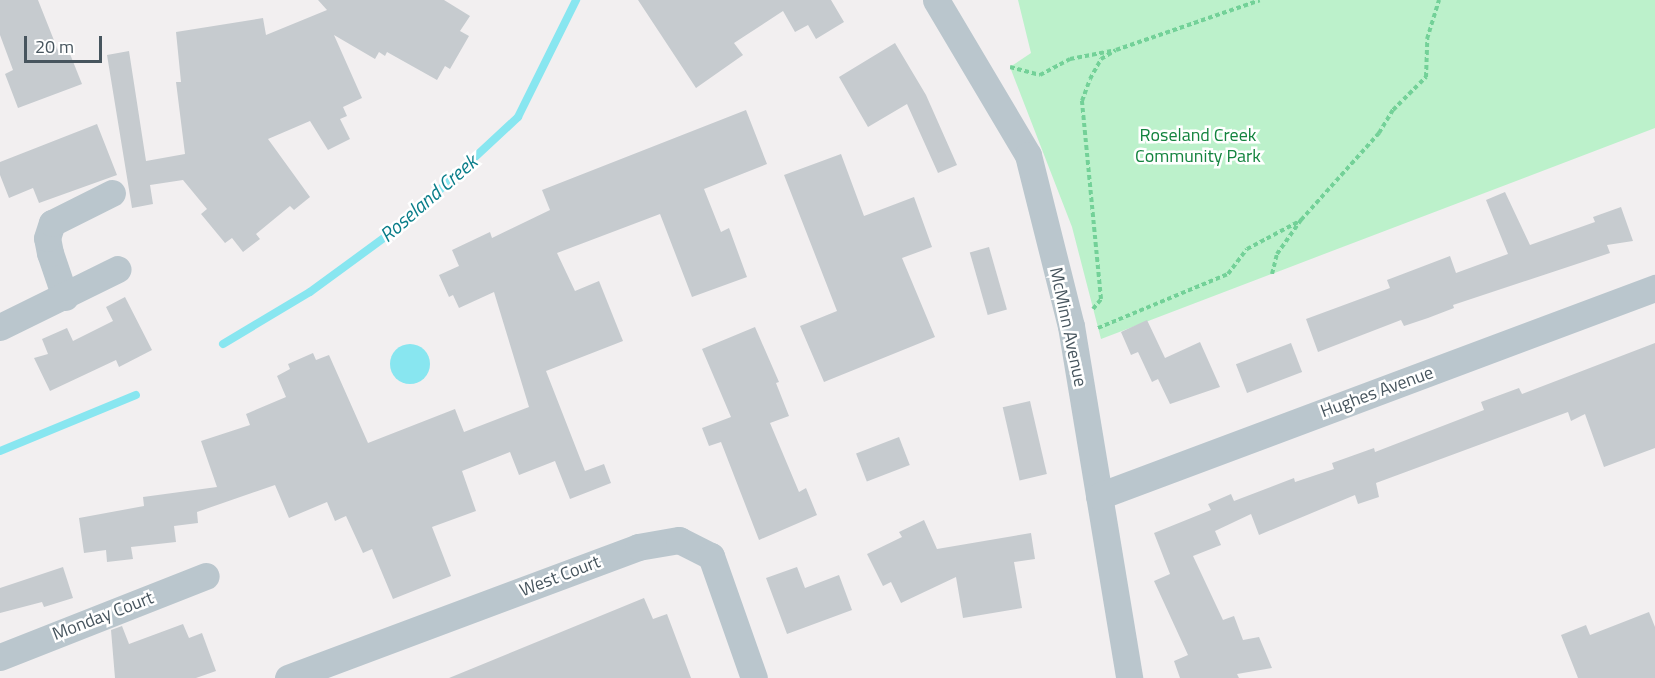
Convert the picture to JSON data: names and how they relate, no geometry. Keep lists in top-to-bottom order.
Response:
{
  "streets": {
    "street": [
      "McMinn Avenue",
      "Hughes Avenue",
      "West Court",
      "Monday Court"
    ]
  },
  "crossings": [
    ["McMinn Avenue", "Hughes Avenue"]
  ],
  "water": ["Roseland Creek"],
  "parks": ["Roseland Creek Community Park"],
  "scale_bar": "20 m"
}
